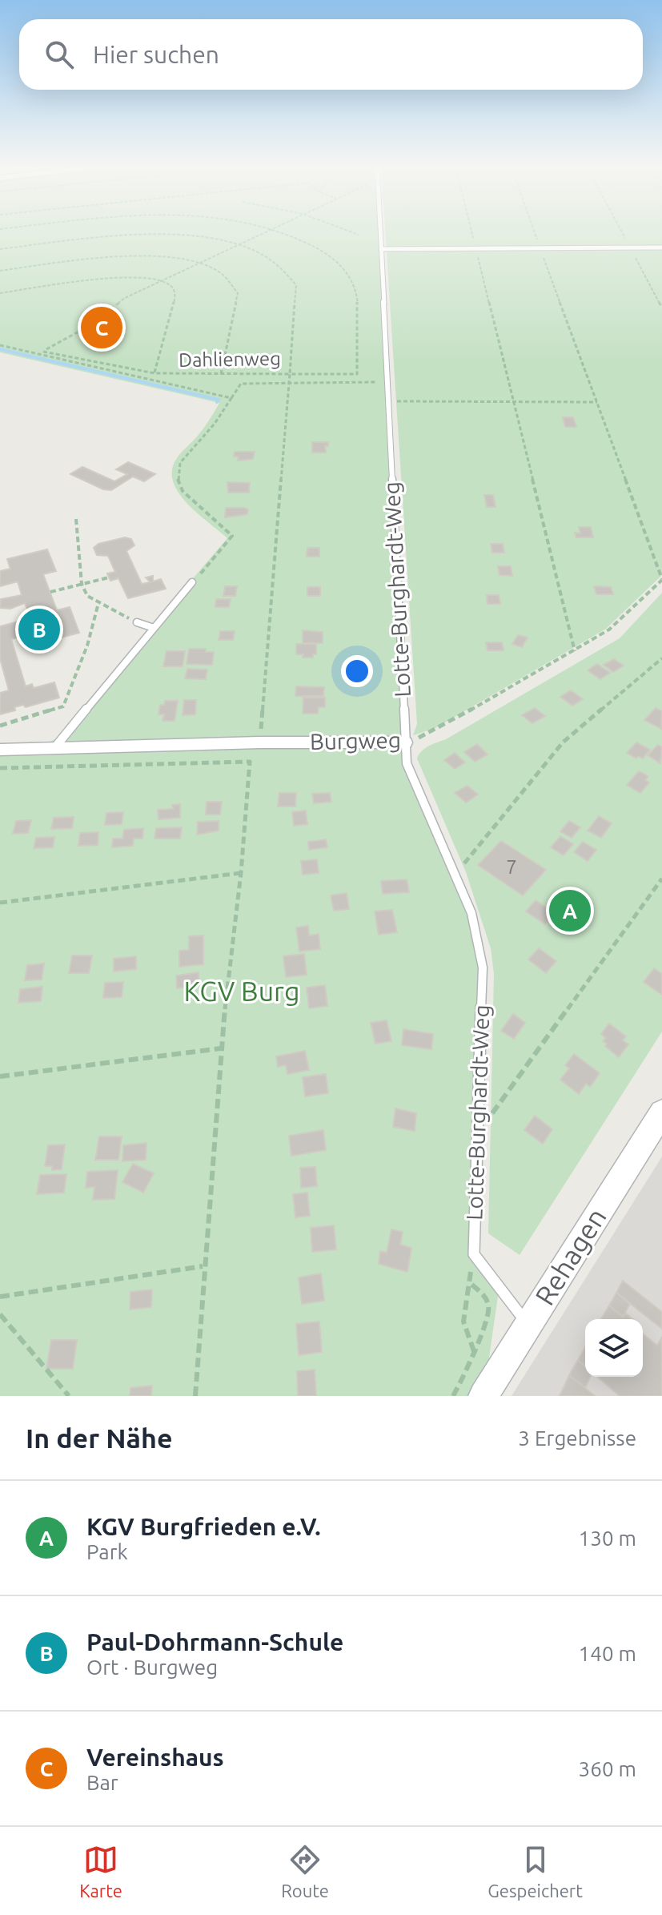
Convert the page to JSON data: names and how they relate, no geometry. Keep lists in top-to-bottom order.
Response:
{
  "streets": {
    "street": ["Burgweg", "Rehagen"],
    "lane": ["Lotte-Burghardt-Weg"],
    "path": ["Dahlienweg"]
  },
  "crossings": [
    ["Lotte-Burghardt-Weg", "Burgweg"]
  ],
  "parks": ["KGV Burg"],
  "house_numbers": ["7"],
  "page": {
    "search": "Hier suchen",
    "pins": ["C", "B", "A"],
    "heading": ["In der Nähe", "3 Ergebnisse"],
    "list": [
      {
        "mark": "A",
        "name": "KGV Burgfrieden e.V.",
        "note": "Park",
        "value": "130 m"
      },
      {
        "mark": "B",
        "name": "Paul-Dohrmann-Schule",
        "note": "Ort · Burgweg",
        "value": "140 m"
      },
      {
        "mark": "C",
        "name": "Vereinshaus",
        "note": "Bar",
        "value": "360 m"
      }
    ],
    "nav": ["Karte", "Route", "Gespeichert"]
  }
}
